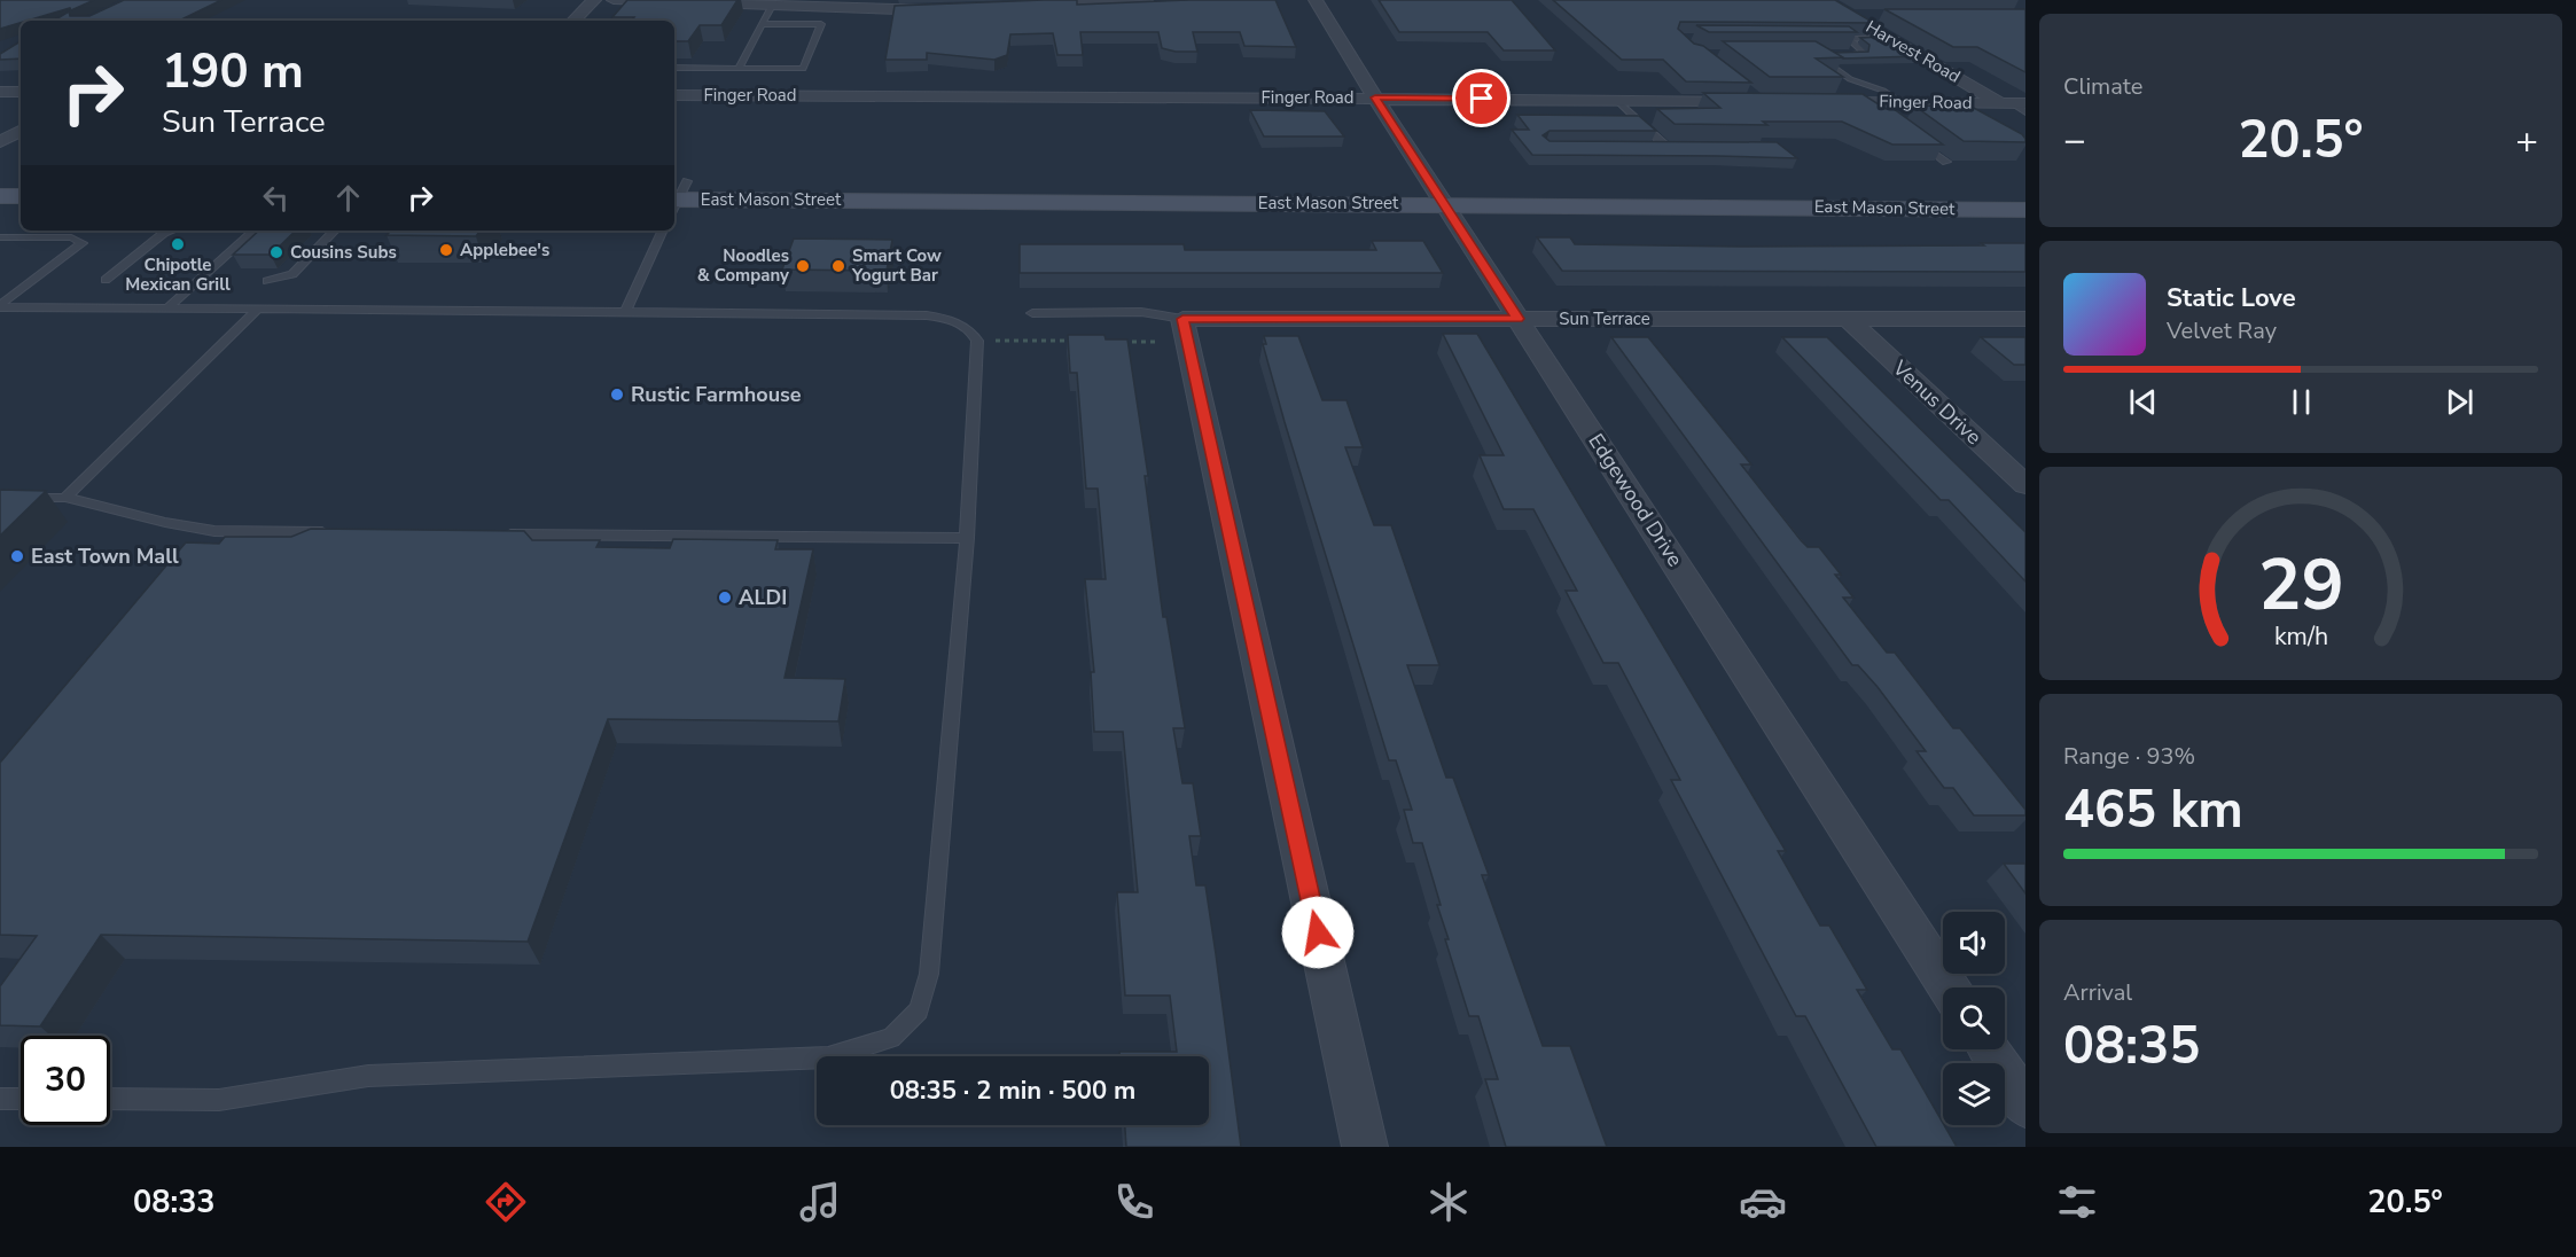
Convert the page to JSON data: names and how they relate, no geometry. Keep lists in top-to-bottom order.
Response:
{
  "streets": {
    "main road": ["East Mason Street"],
    "street": [
      "Harvest Road",
      "Finger Road",
      "Sun Terrace",
      "Venus Drive",
      "Edgewood Drive"
    ]
  },
  "crossings": [
    ["Harvest Road", "Finger Road"],
    ["Finger Road", "Edgewood Drive"],
    ["East Mason Street", "Edgewood Drive"],
    ["Sun Terrace", "Venus Drive"],
    ["Sun Terrace", "Edgewood Drive"]
  ],
  "places": [
    "Chipotle Mexican Grill",
    "Applebee's",
    "Cousins Subs",
    "Noodles & Company",
    "Smart Cow Yogurt Bar",
    "Rustic Farmhouse",
    "East Town Mall",
    "ALDI"
  ],
  "page": {
    "tile": [
      "Climate",
      ["Range · 93%", "465 km"],
      ["Arrival", "08:35"]
    ],
    "turn": ["190 m", "Sun Terrace"],
    "heat": ["−", "20.5°", "+"],
    "song": ["Static Love", "Velvet Ray"],
    "limit": "30",
    "trip": "08:35 · 2 min · 500 m",
    "tabs": ["08:33", "20.5°"],
    "gauge": ["29", "km/h"]
  }
}
